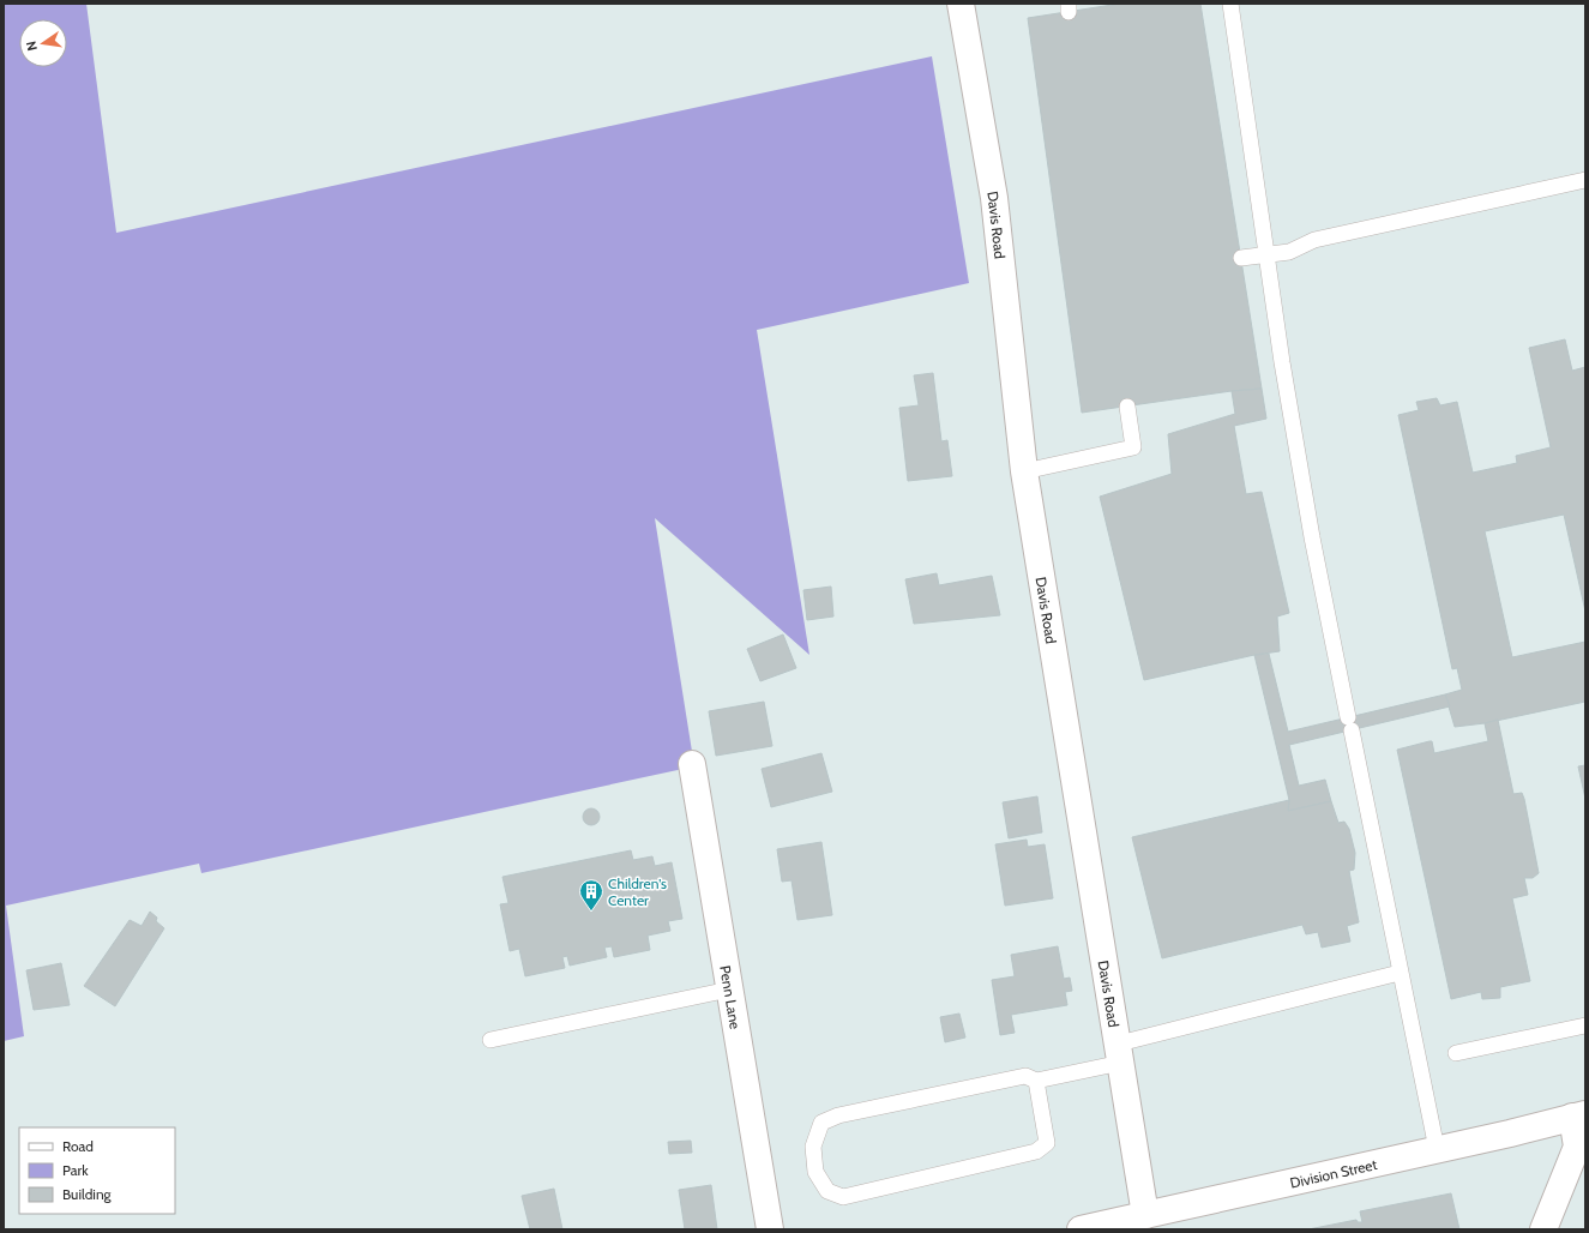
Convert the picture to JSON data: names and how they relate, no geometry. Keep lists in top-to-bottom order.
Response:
{
  "streets": {
    "street": ["Davis Road", "Penn Lane", "Division Street"]
  },
  "crossings": [
    ["Davis Road", "Division Street"]
  ],
  "places": {
    "building": ["Children's Center"]
  },
  "legend": ["Road", "Park", "Building"],
  "north": "left"
}
